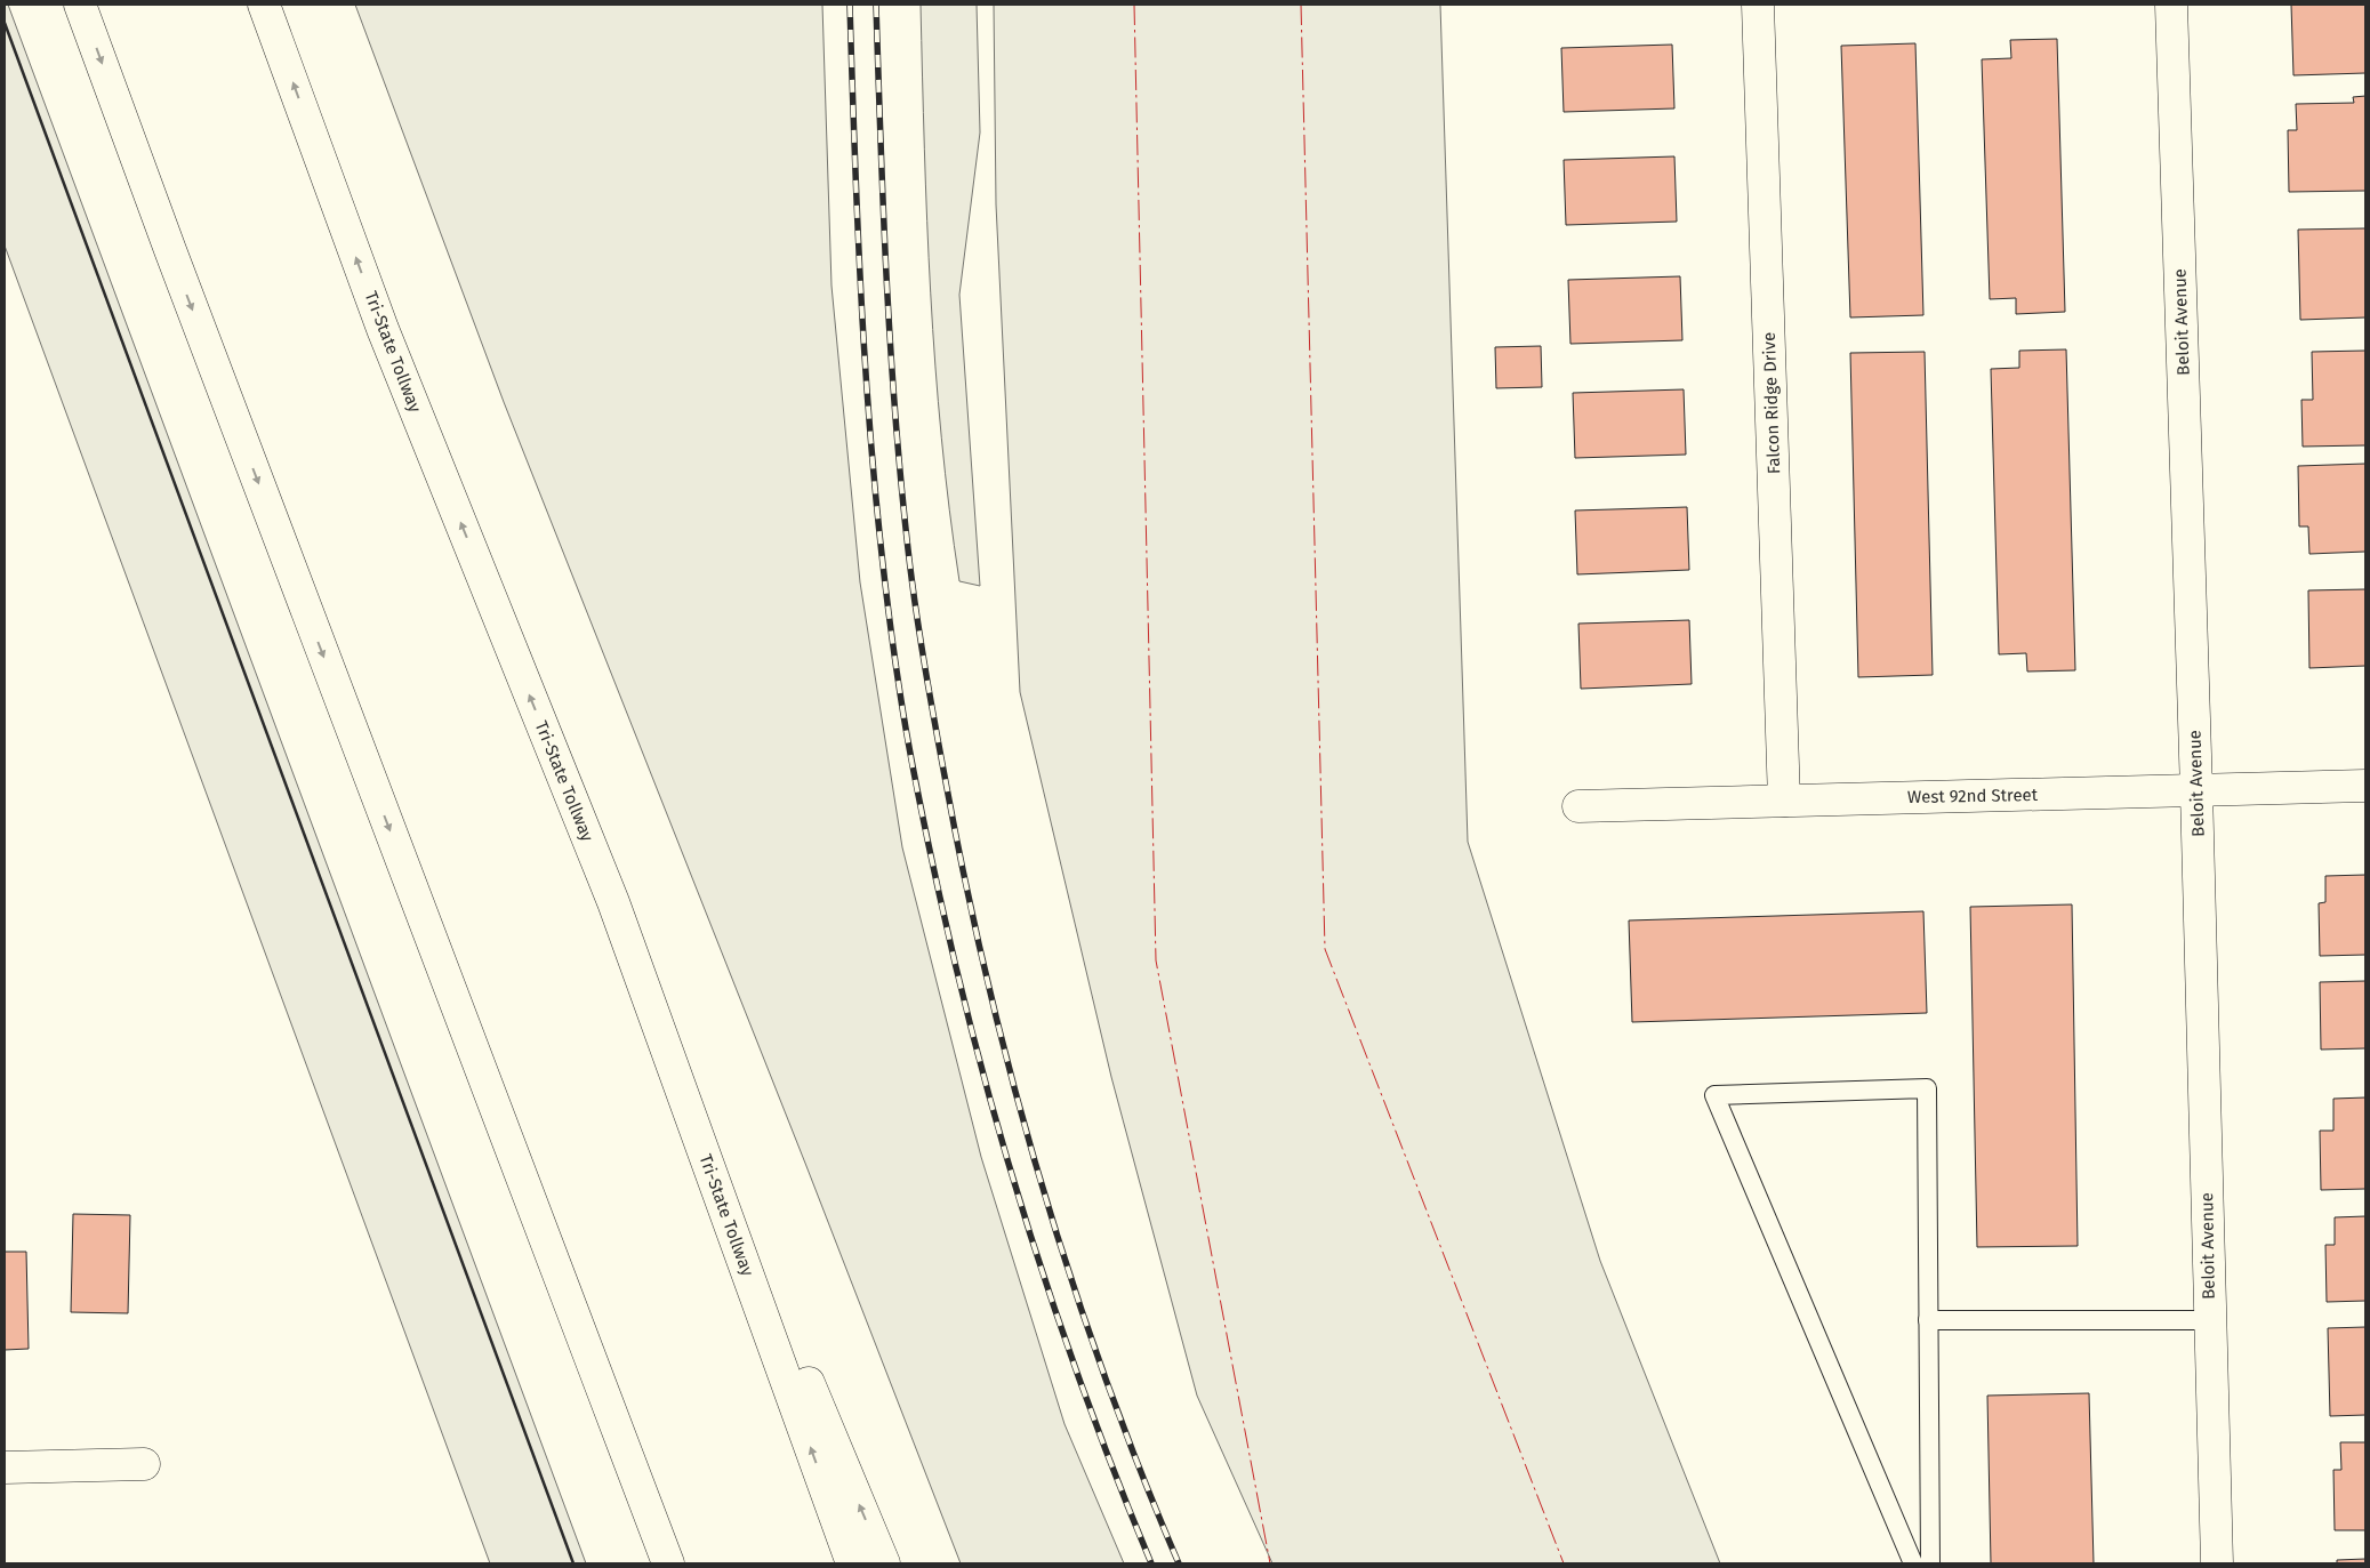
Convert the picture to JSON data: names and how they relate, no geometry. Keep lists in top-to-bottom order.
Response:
{
  "streets": {
    "main road": [
      "Beloit Avenue",
      "Tri-State Tollway",
      "Falcon Ridge Drive",
      "West 92nd Street"
    ]
  },
  "crossings": [
    ["Beloit Avenue", "West 92nd Street"],
    ["Falcon Ridge Drive", "West 92nd Street"]
  ]
}
